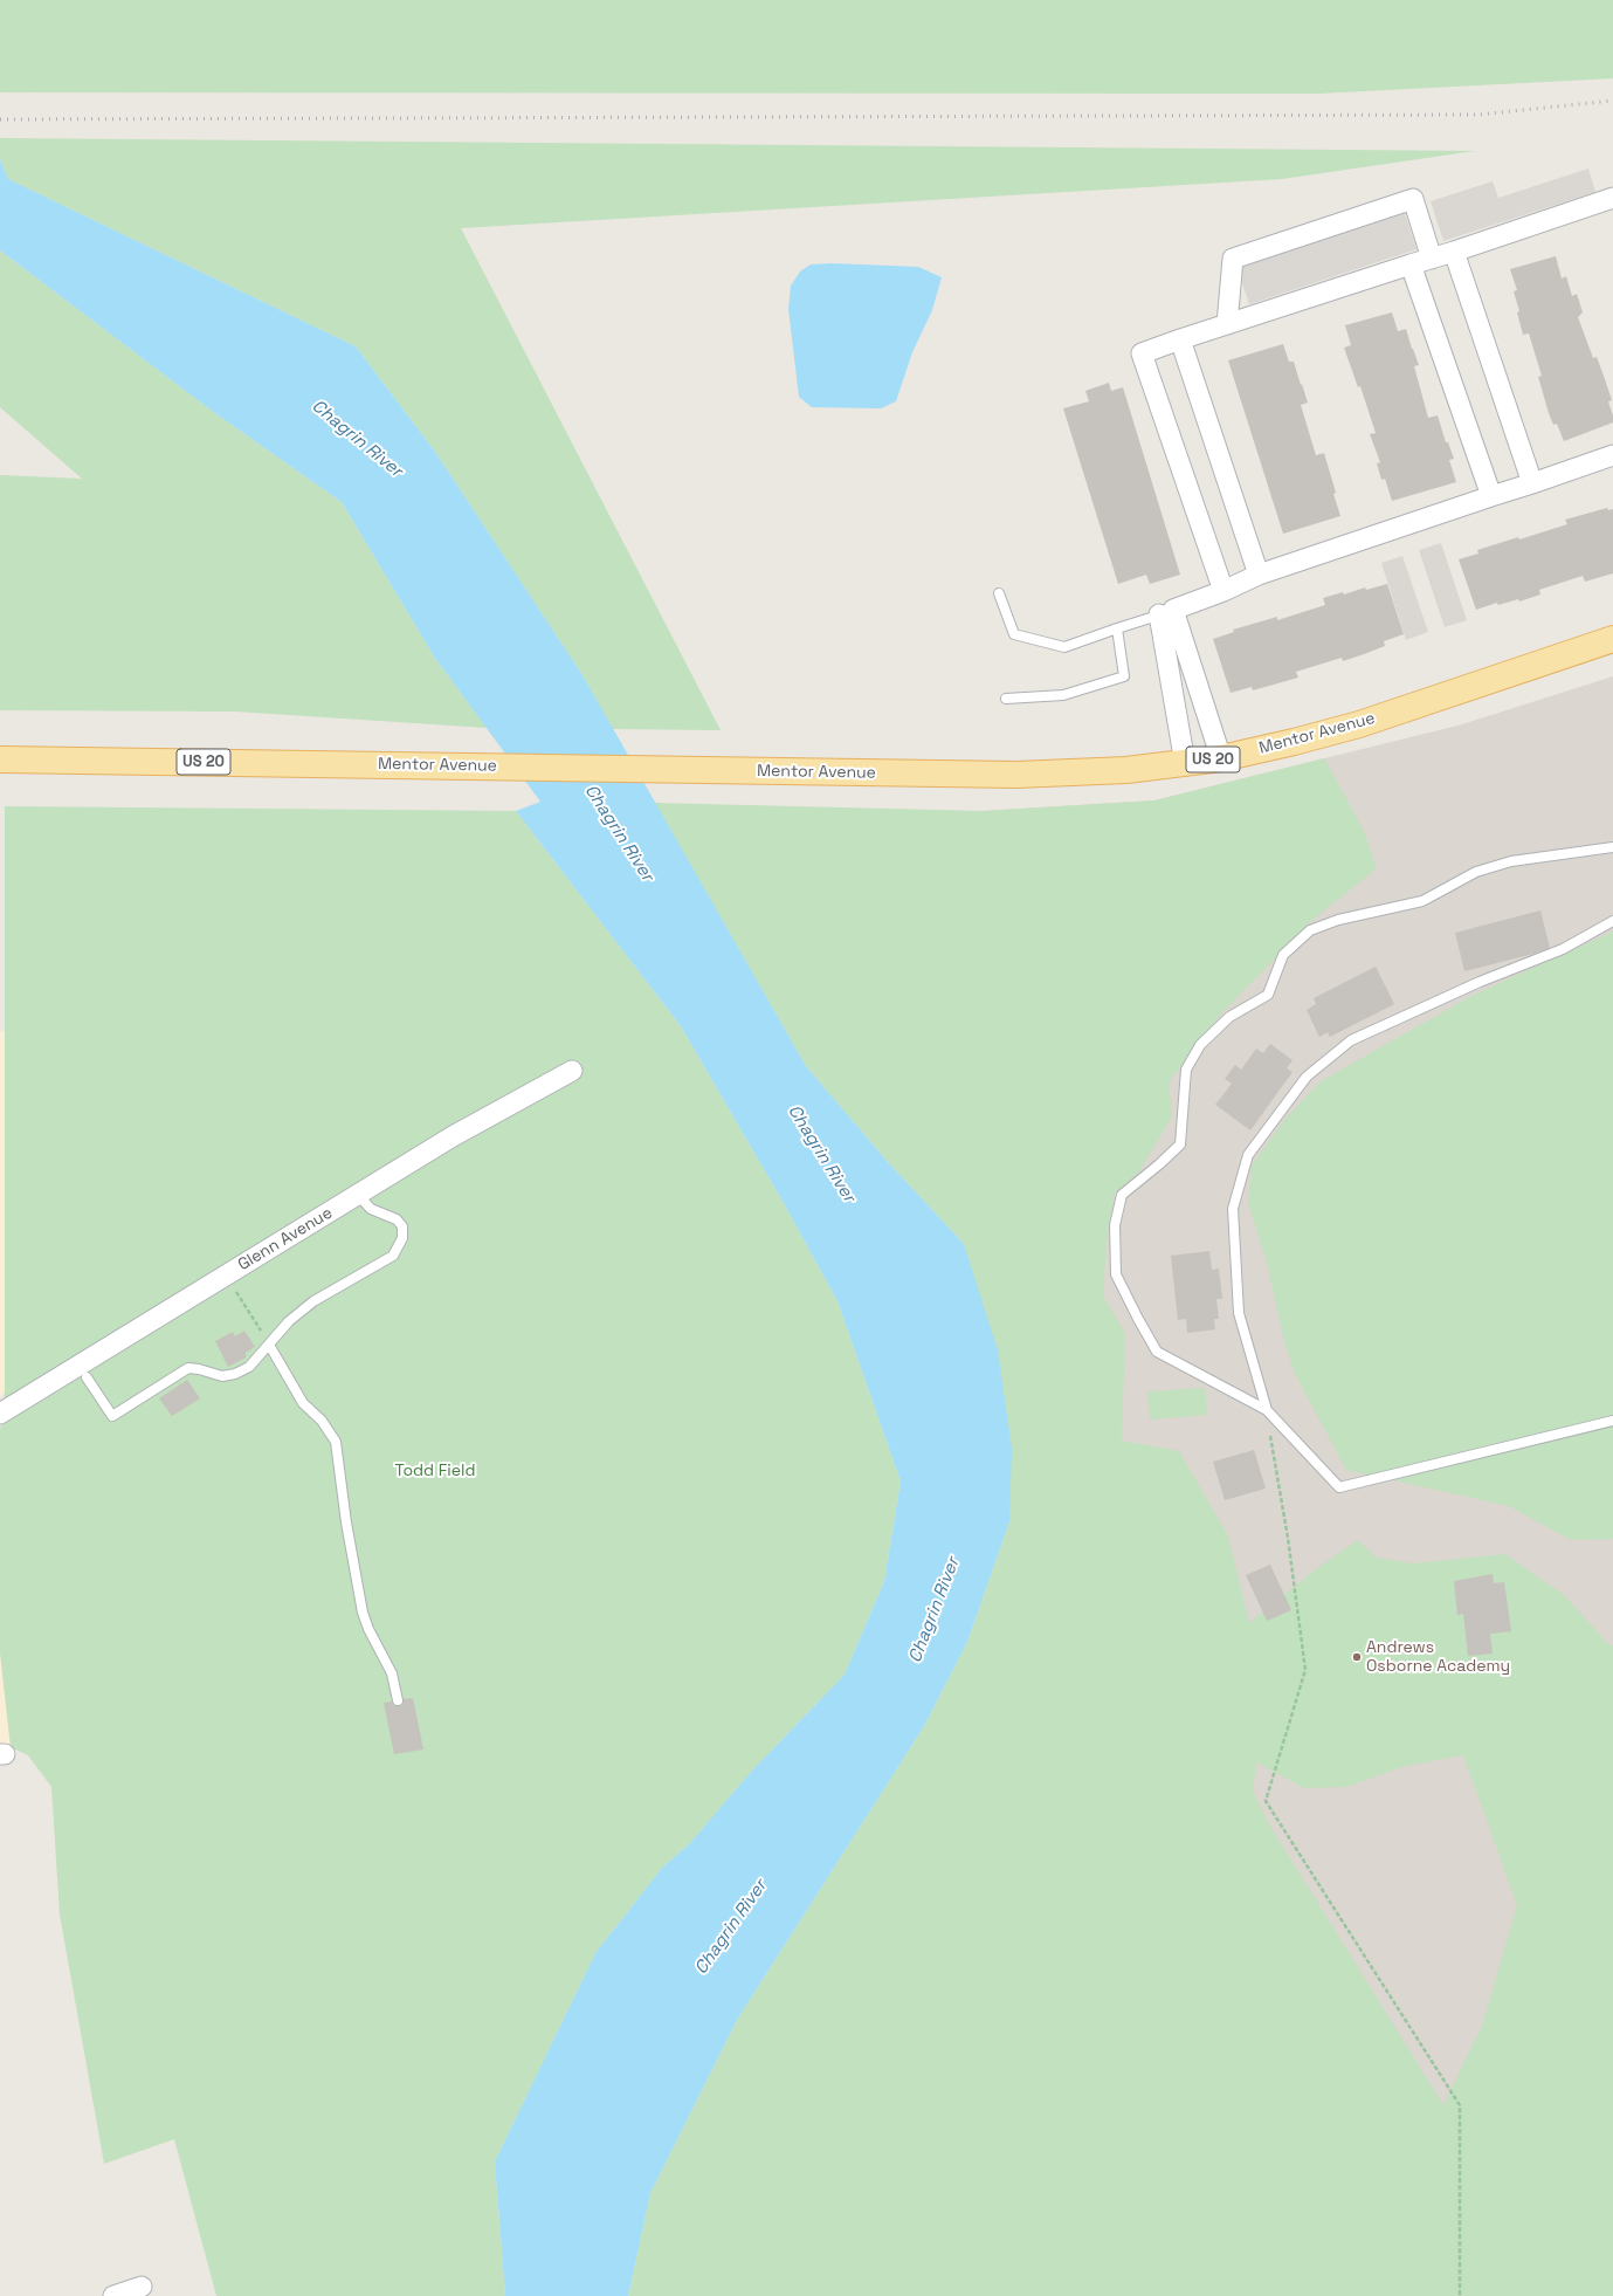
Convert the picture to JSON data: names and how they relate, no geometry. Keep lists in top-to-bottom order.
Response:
{
  "streets": {
    "main road": ["Mentor Avenue", "US 20"],
    "street": ["Glenn Avenue"]
  },
  "water": ["Chagrin River"],
  "parks": ["Todd Field"],
  "places": ["Andrews Osborne Academy"]
}
